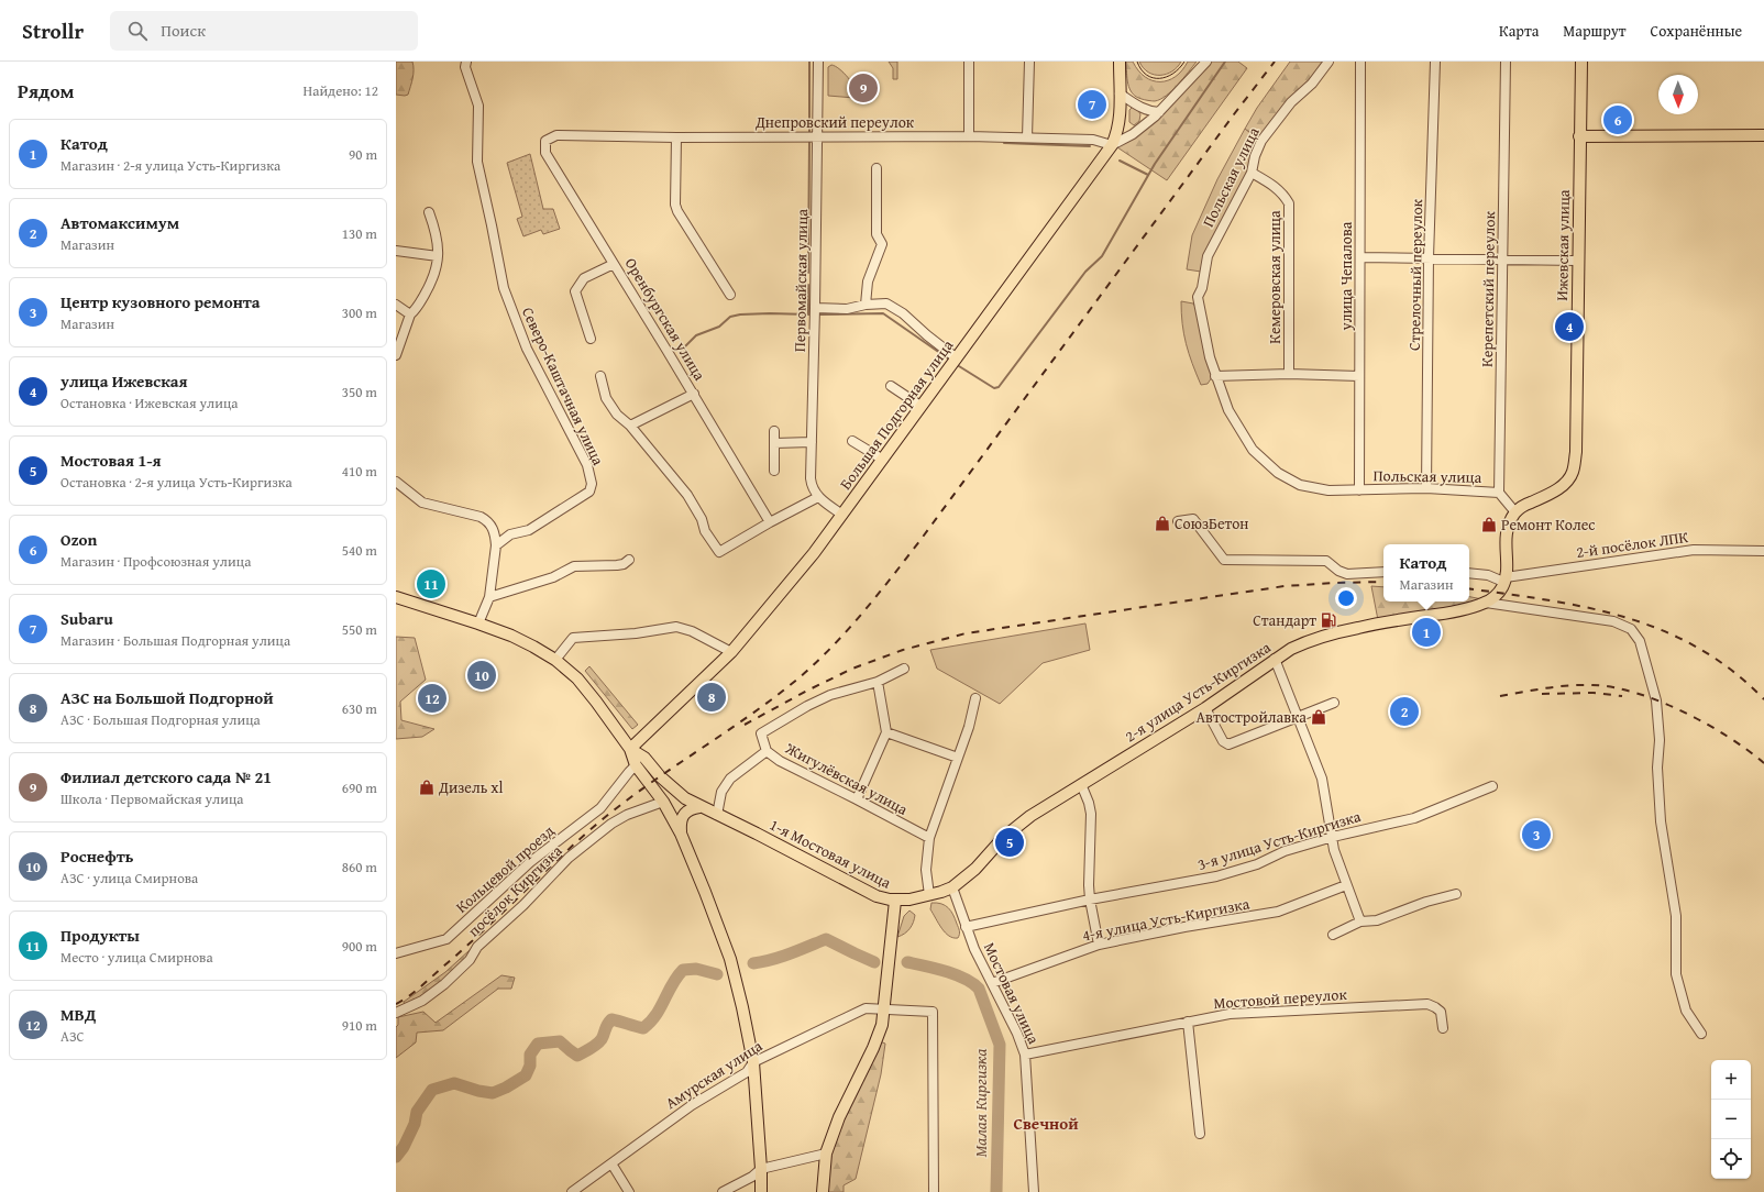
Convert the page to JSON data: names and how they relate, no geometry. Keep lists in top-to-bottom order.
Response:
{
  "streets": {
    "main road": [
      "Ижевская улица",
      "Большая Подгорная улица",
      "2-я улица Усть-Киргизка",
      "1-я Мостовая улица"
    ],
    "street": [
      "Днепровский переулок",
      "Польская улица",
      "Стрелочный переулок",
      "улица Чепалова",
      "Кемеровская улица",
      "Первомайская улица",
      "Керепетский переулок",
      "Оренбургская улица",
      "Северо-Каштачная улица",
      "2-й посёлок ЛПК",
      "Жигулёвская улица",
      "3-я улица Усть-Киргизка",
      "Кольцевой проезд",
      "посёлок Киргизка",
      "4-я улица Усть-Киргизка",
      "Мостовая улица",
      "Мостовой переулок",
      "Амурская улица"
    ]
  },
  "crossings": [
    ["Днепровский переулок", "Первомайская улица"],
    ["Днепровский переулок", "Оренбургская улица"],
    ["Днепровский переулок", "Большая Подгорная улица"],
    ["Польская улица", "Стрелочный переулок"],
    ["Польская улица", "улица Чепалова"],
    ["Польская улица", "Кемеровская улица"],
    ["Польская улица", "Керепетский переулок"],
    ["Большая Подгорная улица", "1-я Мостовая улица"],
    ["2-я улица Усть-Киргизка", "1-я Мостовая улица"],
    ["2-я улица Усть-Киргизка", "Мостовая улица"],
    ["3-я улица Усть-Киргизка", "Мостовая улица"],
    ["1-я Мостовая улица", "Мостовая улица"],
    ["4-я улица Усть-Киргизка", "Мостовая улица"],
    ["Мостовая улица", "Мостовой переулок"]
  ],
  "districts": ["Свечной"],
  "water": ["Малая Киргизка"],
  "places": {
    "shop": [
      "СоюзБетон",
      "Ремонт Колес",
      "Автостройлавка",
      "Дизель xl"
    ],
    "fuel station": ["Стандарт"]
  },
  "north": "bottom",
  "page": {
    "header": "Strollr",
    "search": "Поиск",
    "nav": ["Карта", "Маршрут", "Сохранённые"],
    "heading": ["Рядом", "Найдено: 12"],
    "pins": [
      "9",
      "7",
      "6",
      "4",
      "11",
      "1",
      "10",
      "8",
      "12",
      "2",
      "3",
      "5"
    ],
    "list": [
      {
        "mark": "1",
        "name": "Катод",
        "note": "Магазин · 2-я улица Усть-Киргизка",
        "value": "90 m"
      },
      {
        "mark": "2",
        "name": "Автомаксимум",
        "note": "Магазин",
        "value": "130 m"
      },
      {
        "mark": "3",
        "name": "Центр кузовного ремонта",
        "note": "Магазин",
        "value": "300 m"
      },
      {
        "mark": "4",
        "name": "улица Ижевская",
        "note": "Остановка · Ижевская улица",
        "value": "350 m"
      },
      {
        "mark": "5",
        "name": "Мостовая 1-я",
        "note": "Остановка · 2-я улица Усть-Киргизка",
        "value": "410 m"
      },
      {
        "mark": "6",
        "name": "Ozon",
        "note": "Магазин · Профсоюзная улица",
        "value": "540 m"
      },
      {
        "mark": "7",
        "name": "Subaru",
        "note": "Магазин · Большая Подгорная улица",
        "value": "550 m"
      },
      {
        "mark": "8",
        "name": "АЗС на Большой Подгорной",
        "note": "АЗС · Большая Подгорная улица",
        "value": "630 m"
      },
      {
        "mark": "9",
        "name": "Филиал детского сада № 21",
        "note": "Школа · Первомайская улица",
        "value": "690 m"
      },
      {
        "mark": "10",
        "name": "Роснефть",
        "note": "АЗС · улица Смирнова",
        "value": "860 m"
      },
      {
        "mark": "11",
        "name": "Продукты",
        "note": "Место · улица Смирнова",
        "value": "900 m"
      },
      {
        "mark": "12",
        "name": "МВД",
        "note": "АЗС",
        "value": "910 m"
      }
    ],
    "popup": ["Катод", "Магазин"],
    "map_buttons": ["+", "−"]
  }
}
